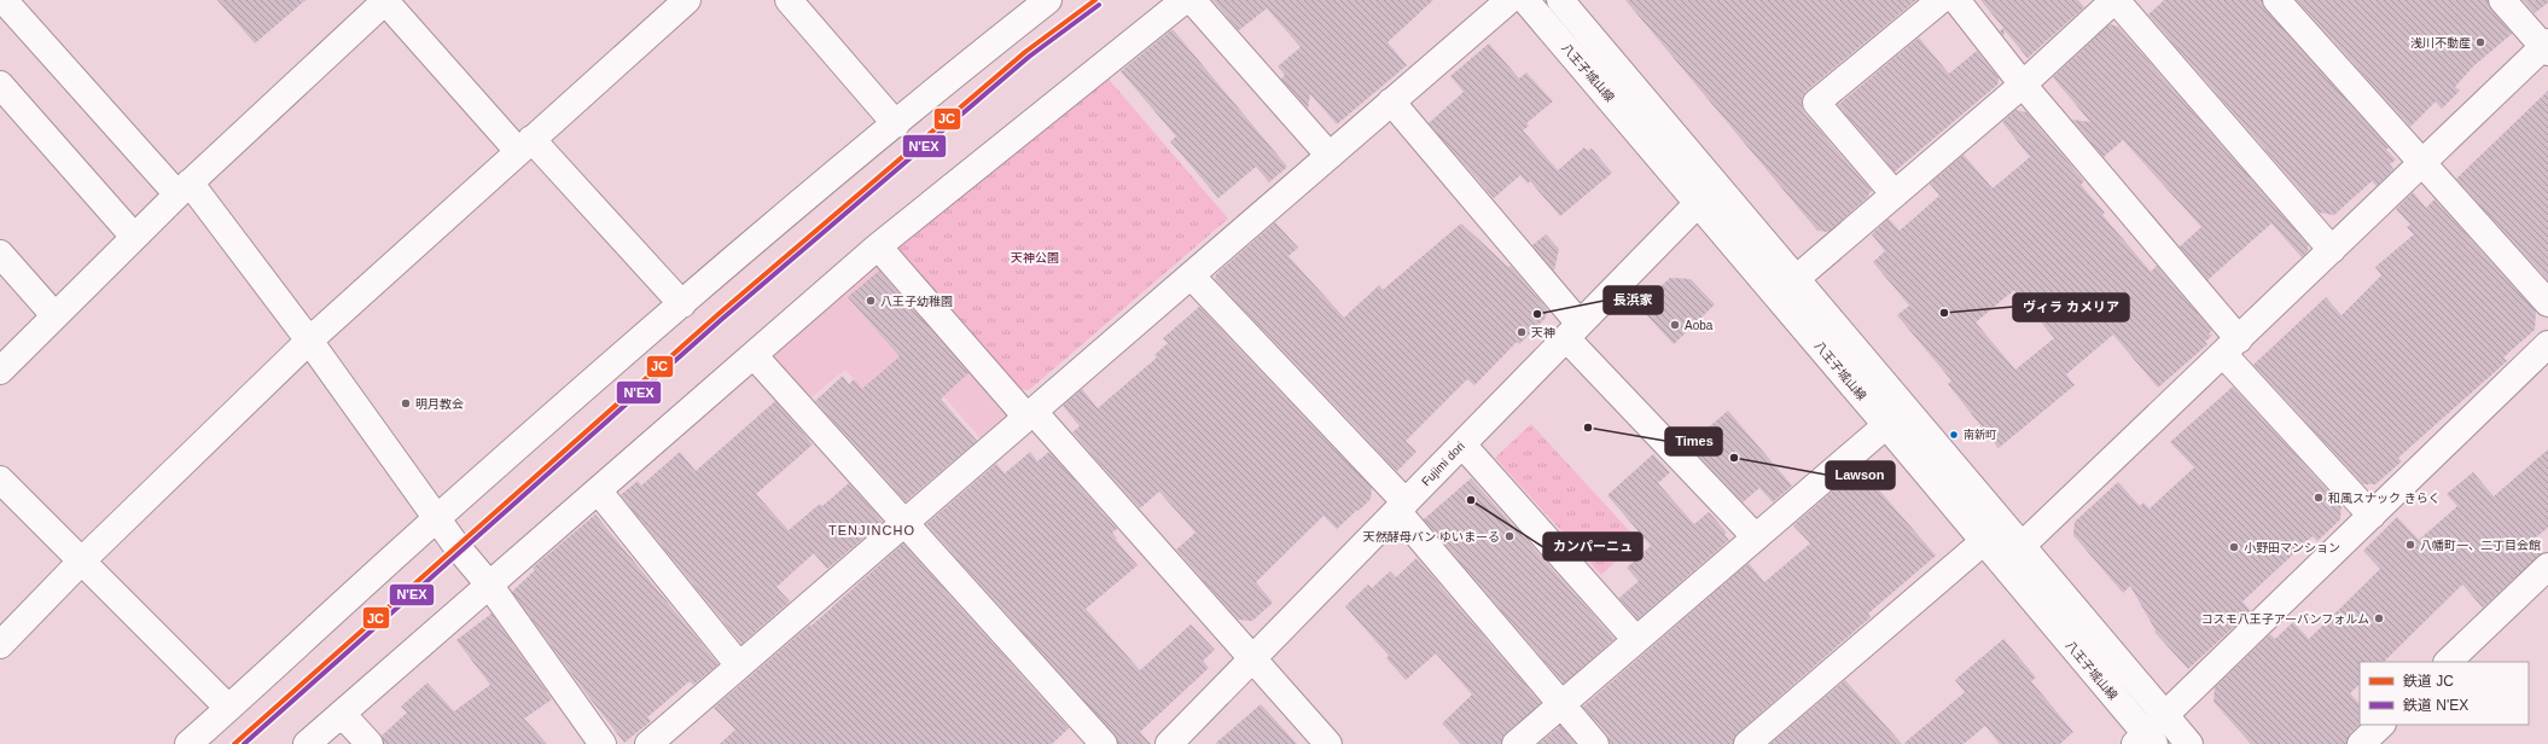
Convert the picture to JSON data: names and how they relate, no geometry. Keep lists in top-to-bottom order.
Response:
{
  "streets": {
    "street": ["八王子城山線", "Fujimi dori"]
  },
  "crossings": [
    ["八王子城山線", "Fujimi dori"]
  ],
  "districts": ["TENJINCHO"],
  "parks": ["天神公園"],
  "places": [
    "浅川不動産",
    "八王子幼稚園",
    "ヴィラ カメリア",
    "長浜家",
    "Aoba",
    "天神",
    "明月教会",
    "Times",
    "南新町",
    "Lawson",
    "和風スナック きらく",
    "カンパーニュ",
    "天然酵母パン ゆいまーる",
    "八幡町一、二丁目会館",
    "小野田マンション",
    "コスモ八王子アーバンフォルム"
  ],
  "lines": ["rail line JC", "rail line N'EX"],
  "legend": ["鉄道 JC", "鉄道 N'EX"]
}
